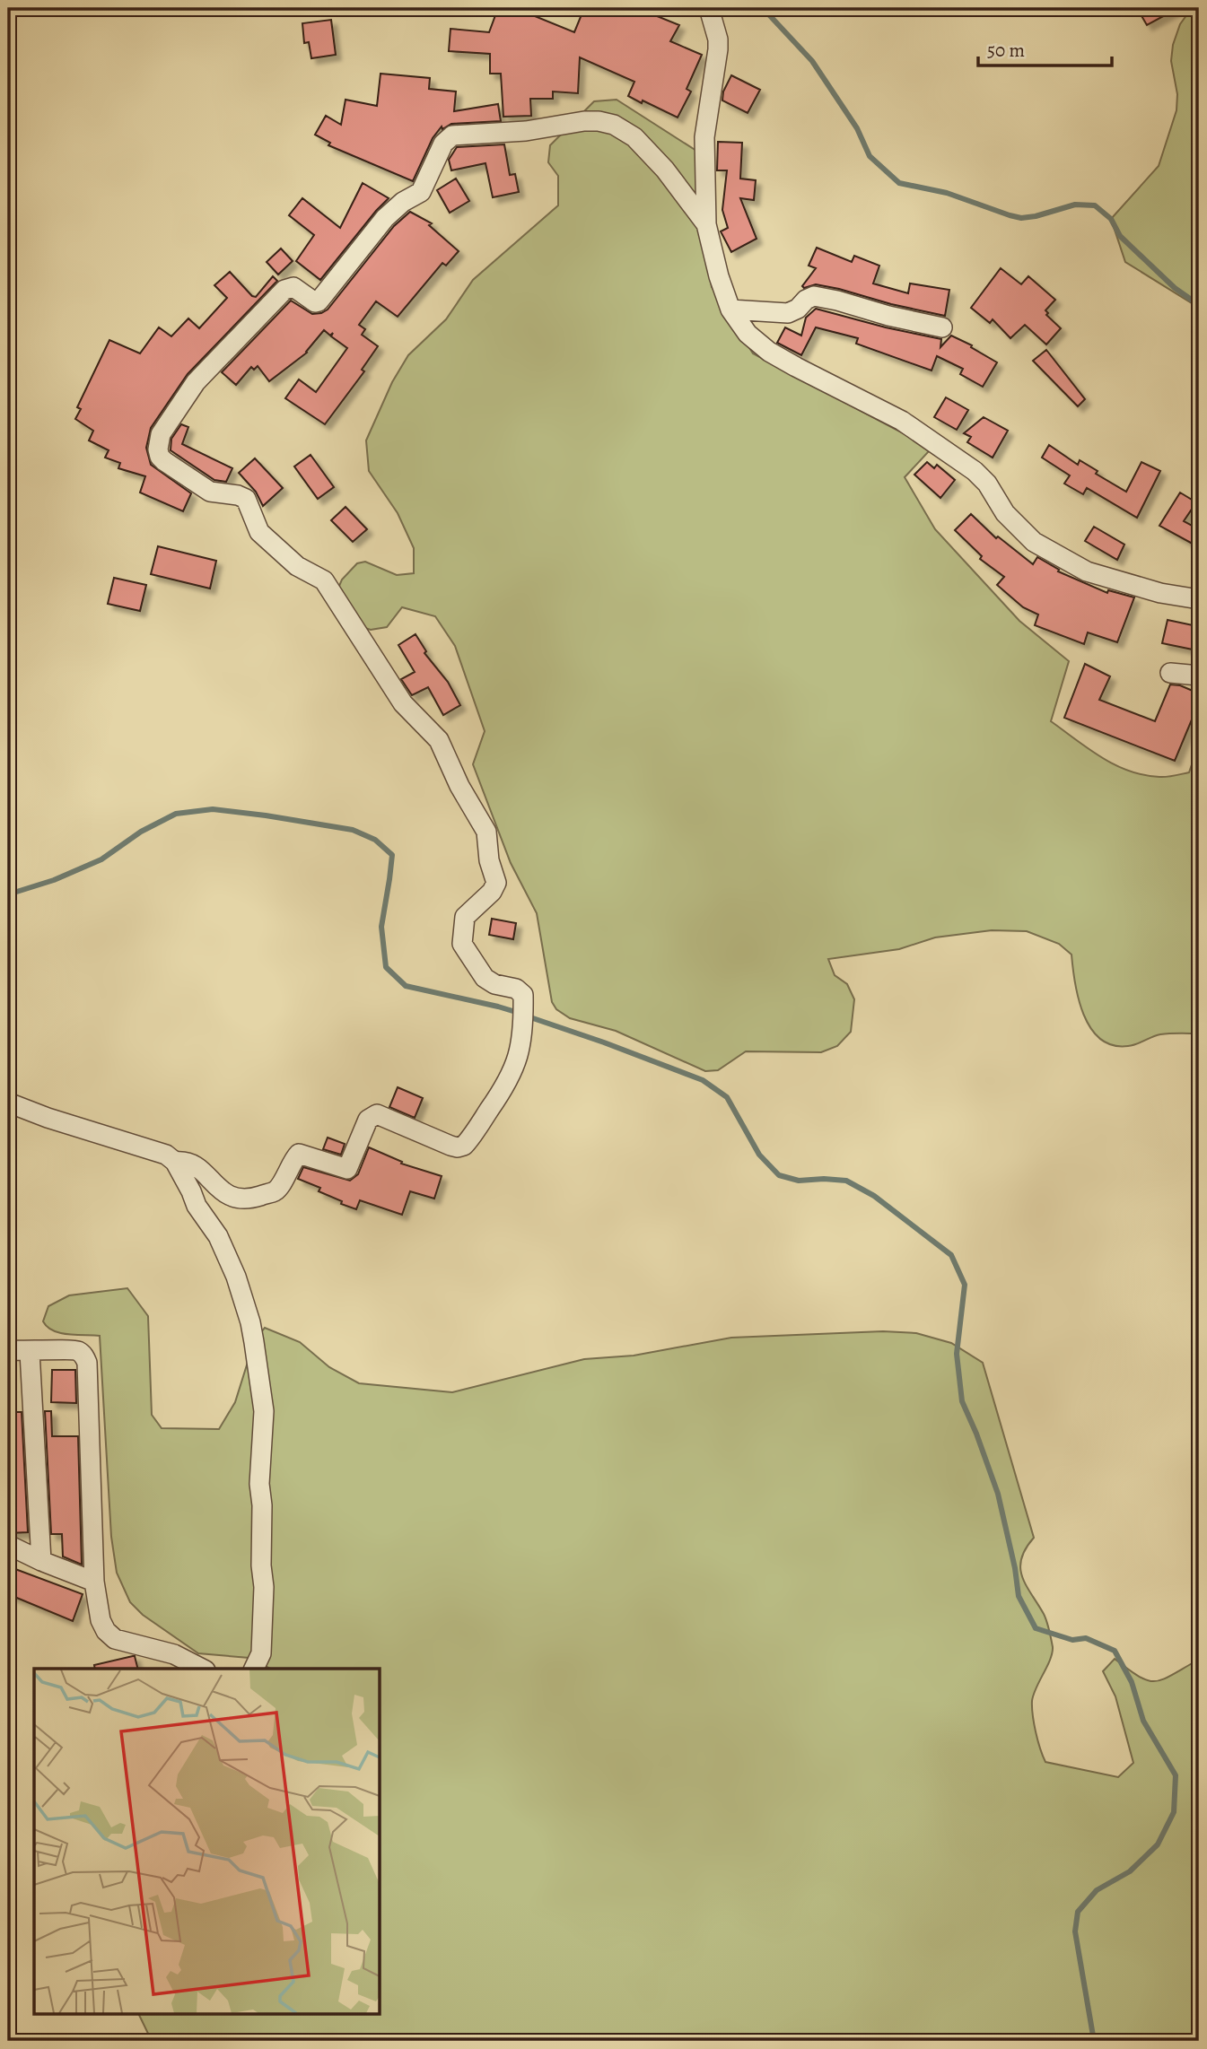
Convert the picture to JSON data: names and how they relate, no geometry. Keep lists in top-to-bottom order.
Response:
{
  "scale_bar": "50 m"
}
